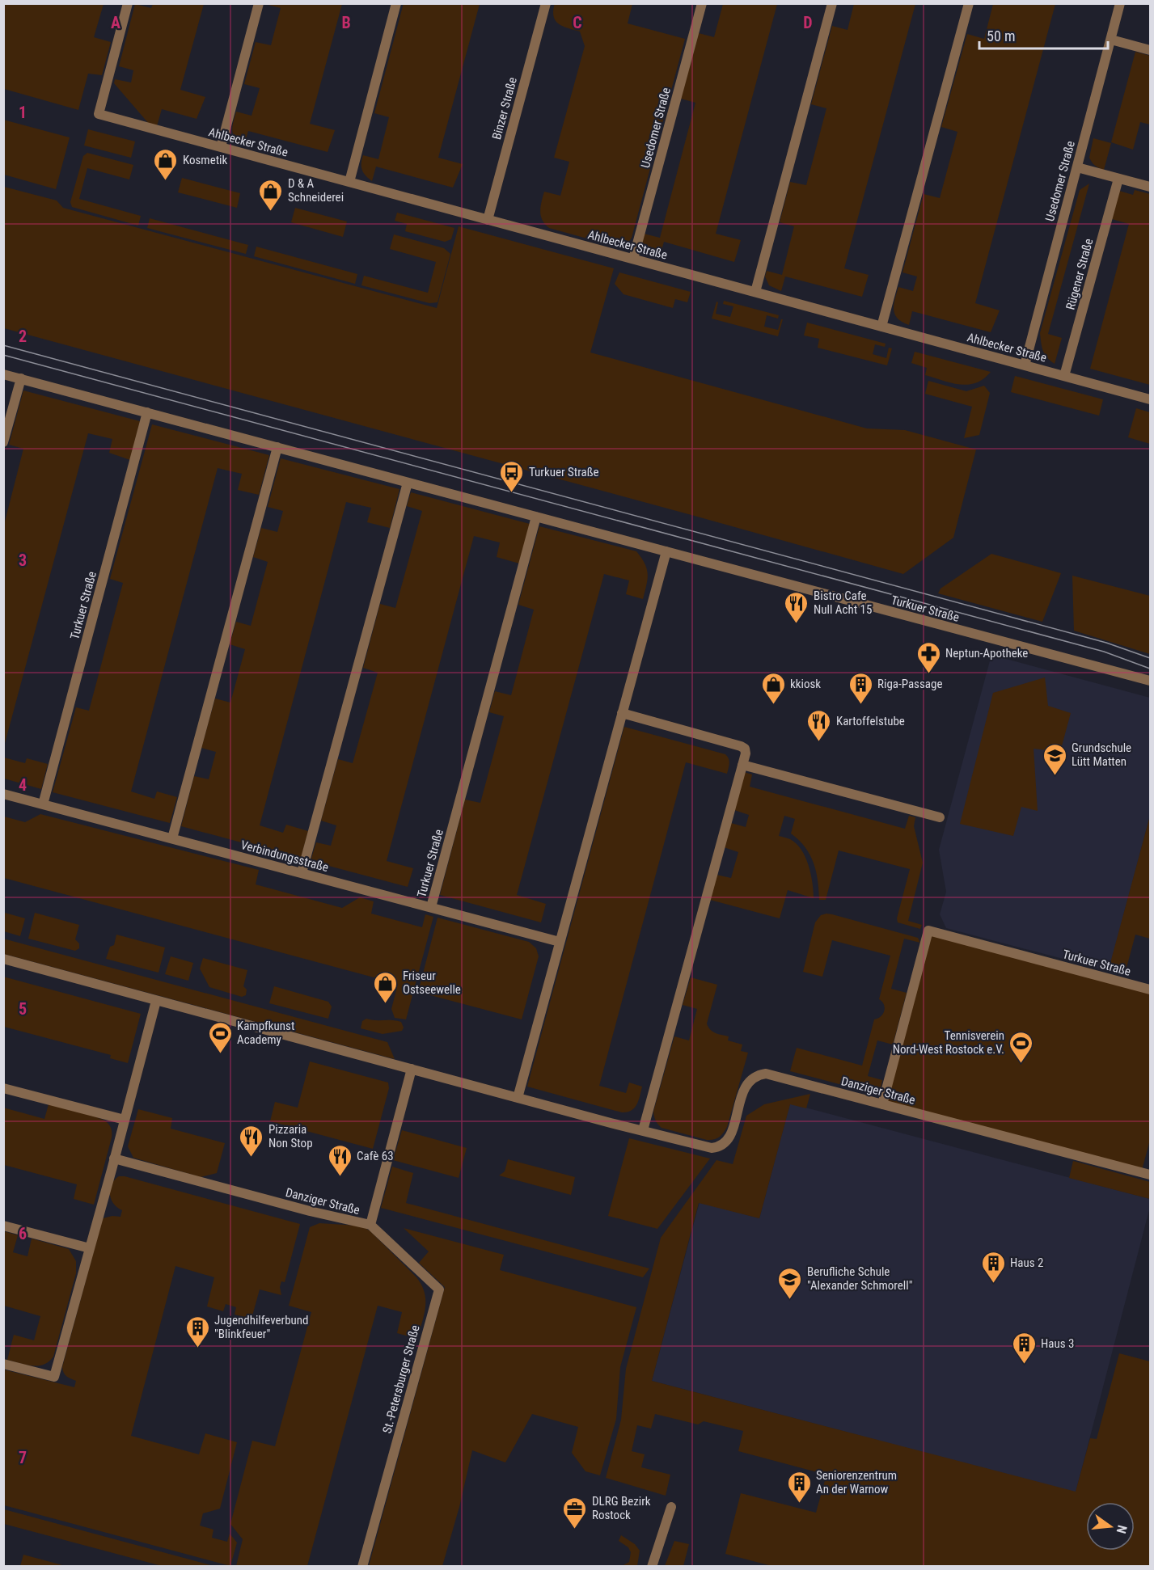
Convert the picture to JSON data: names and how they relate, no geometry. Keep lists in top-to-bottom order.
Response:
{
  "streets": {
    "street": [
      "Binzer Straße",
      "Usedomer Straße",
      "Ahlbecker Straße",
      "Rügener Straße",
      "Turkuer Straße",
      "Verbindungsstraße",
      "Danziger Straße",
      "St.-Petersburger Straße"
    ]
  },
  "crossings": [
    ["Binzer Straße", "Ahlbecker Straße"],
    ["Usedomer Straße", "Ahlbecker Straße"],
    ["Ahlbecker Straße", "Rügener Straße"],
    ["Turkuer Straße", "Verbindungsstraße"],
    ["Turkuer Straße", "Danziger Straße"],
    ["Danziger Straße", "St.-Petersburger Straße"]
  ],
  "places": {
    "shop": [
      "Kosmetik",
      "D & A Schneiderei",
      "kkiosk",
      "Friseur Ostseewelle"
    ],
    "bus stop": ["Turkuer Straße"],
    "restaurant": [
      "Bistro Cafe Null Acht 15",
      "Kartoffelstube",
      "Pizzaria Non Stop",
      "Cafè 63"
    ],
    "pharmacy": ["Neptun-Apotheke"],
    "building": [
      "Riga-Passage",
      "Haus 2",
      "Jugendhilfeverbund \"Blinkfeuer\"",
      "Haus 3",
      "Seniorenzentrum An der Warnow"
    ],
    "school or university": ["Grundschule Lütt Matten", "Berufliche Schule \"Alexander Schmorell\""],
    "sports": ["Kampfkunst Academy", "Tennisverein Nord-West Rostock e.V."],
    "office": ["DLRG Bezirk Rostock"]
  },
  "scale_bar": "50 m",
  "north": "right",
  "grid": {
    "columns": [
      "A",
      "B",
      "C",
      "D"
    ],
    "rows": [
      "1",
      "2",
      "3",
      "4",
      "5",
      "6",
      "7"
    ]
  }
}
